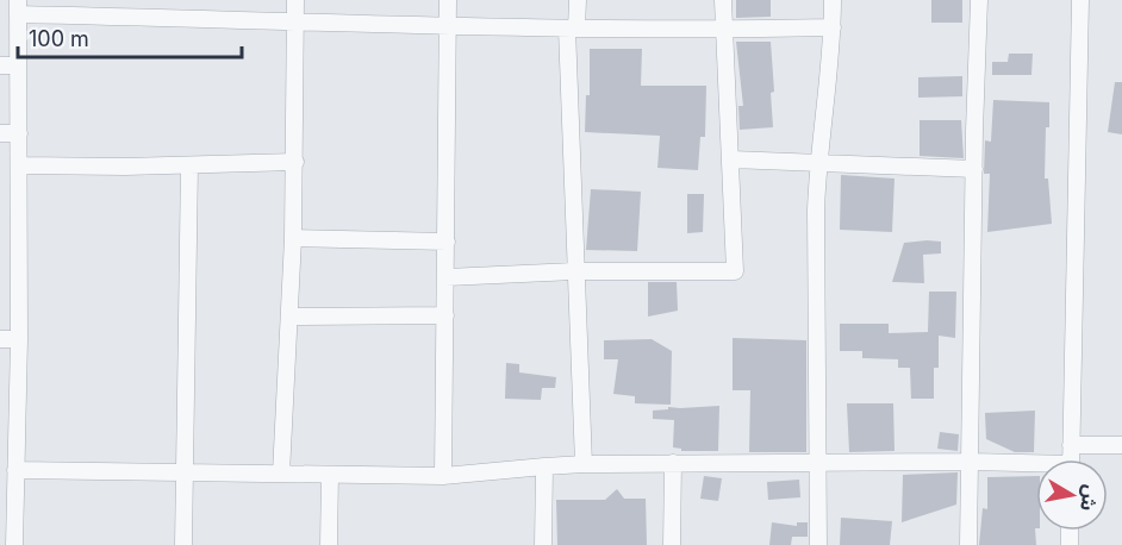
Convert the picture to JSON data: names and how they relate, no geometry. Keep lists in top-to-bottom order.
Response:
{
  "scale_bar": "100 m",
  "north": "right"
}
